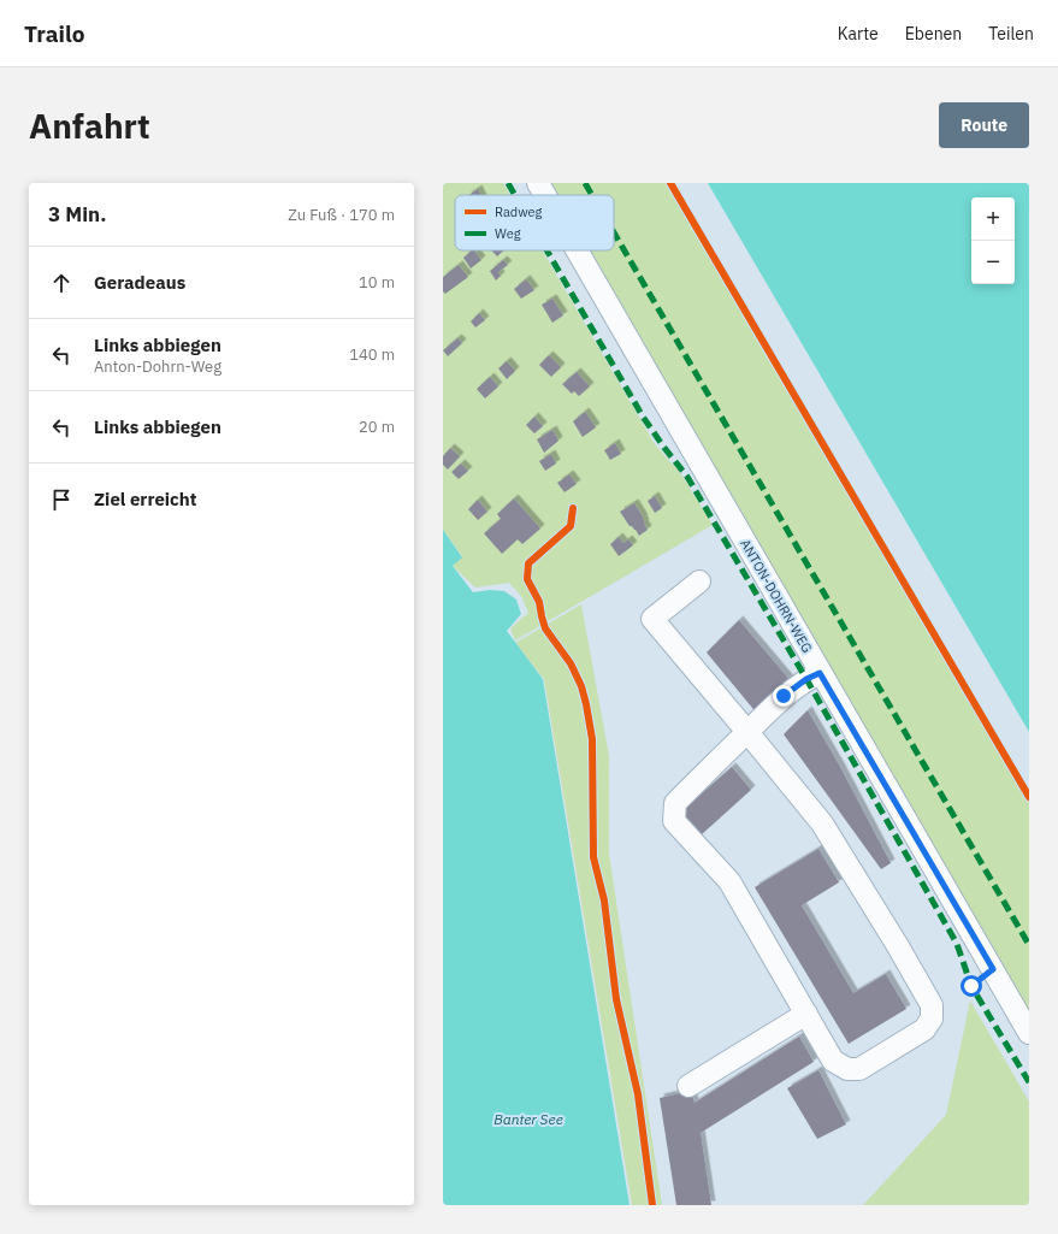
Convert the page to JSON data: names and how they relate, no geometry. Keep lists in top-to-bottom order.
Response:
{
  "streets": {
    "street": ["ANTON-DOHRN-WEG"]
  },
  "water": ["Banter See"],
  "legend": ["Radweg", "Weg"],
  "page": {
    "header": "Trailo",
    "nav": ["Karte", "Ebenen", "Teilen"],
    "buttons": "Route",
    "title": "Anfahrt",
    "heading": ["3 Min.", "Zu Fuß · 170 m"],
    "map_buttons": ["+", "−"],
    "list": [
      ["Geradeaus", "10 m"],
      ["Links abbiegen", "Anton-Dohrn-Weg", "140 m"],
      ["Links abbiegen", "20 m"],
      "Ziel erreicht"
    ]
  }
}
